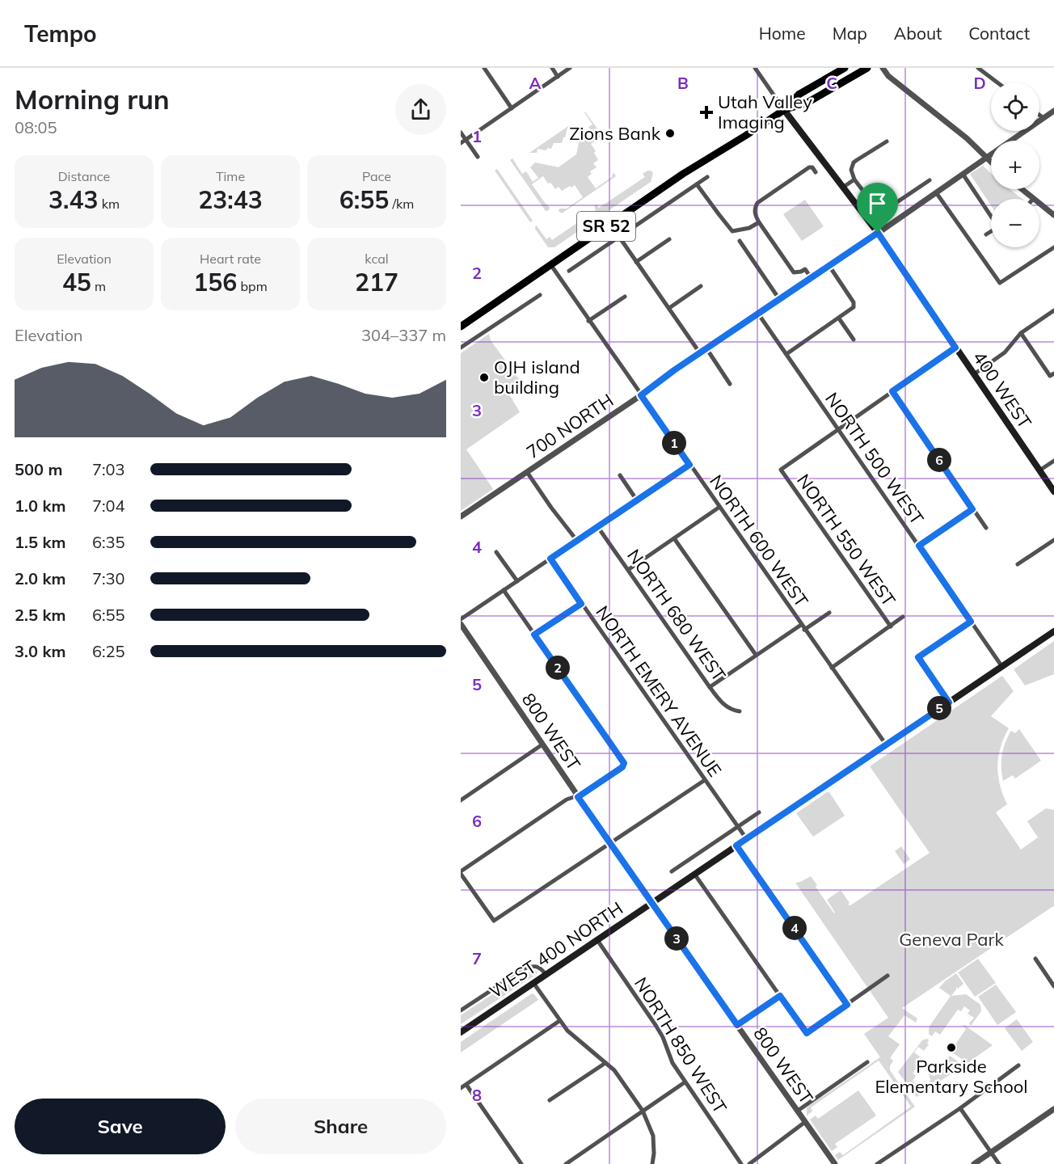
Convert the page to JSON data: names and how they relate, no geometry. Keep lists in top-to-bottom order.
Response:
{
  "streets": {
    "highway": ["SR 52"],
    "main road": ["400 WEST", "WEST 400 NORTH"],
    "street": [
      "700 NORTH",
      "NORTH 500 WEST",
      "NORTH 550 WEST",
      "NORTH 600 WEST",
      "NORTH 680 WEST",
      "NORTH EMERY AVENUE",
      "800 WEST",
      "NORTH 850 WEST"
    ]
  },
  "crossings": [
    ["SR 52", "400 WEST"],
    ["SR 52", "NORTH 600 WEST"],
    ["400 WEST", "700 NORTH"],
    ["700 NORTH", "NORTH 500 WEST"],
    ["700 NORTH", "NORTH 600 WEST"],
    ["NORTH 500 WEST", "NORTH 550 WEST"],
    ["NORTH 500 WEST", "WEST 400 NORTH"],
    ["NORTH 600 WEST", "WEST 400 NORTH"],
    ["NORTH EMERY AVENUE", "WEST 400 NORTH"],
    ["800 WEST", "WEST 400 NORTH"],
    ["WEST 400 NORTH", "NORTH 850 WEST"]
  ],
  "parks": ["Geneva Park"],
  "places": {
    "health": ["Utah Valley Imaging"],
    "other": ["Zions Bank", "OJH island building", "Parkside Elementary School"]
  },
  "page": {
    "header": "Tempo",
    "nav": [
      "Home",
      "Map",
      "About",
      "Contact"
    ],
    "heading": ["Morning run", "08:05"],
    "map_buttons": ["+", "−"],
    "stats": [
      ["Distance", "3.43 km"],
      ["Time", "23:43"],
      ["Pace", "6:55 /km"],
      ["Elevation", "45 m"],
      ["Heart rate", "156 bpm"],
      ["kcal", "217"]
    ],
    "chart": ["Elevation", "304–337 m"],
    "pins": [
      "1",
      "6",
      "2",
      "5",
      "4",
      "3"
    ],
    "list": [
      {
        "name": "500 m",
        "note": "7:03"
      },
      {
        "name": "1.0 km",
        "note": "7:04"
      },
      {
        "name": "1.5 km",
        "note": "6:35"
      },
      {
        "name": "2.0 km",
        "note": "7:30"
      },
      {
        "name": "2.5 km",
        "note": "6:55"
      },
      {
        "name": "3.0 km",
        "note": "6:25"
      }
    ],
    "buttons": ["Save", "Share"]
  },
  "grid": {
    "columns": [
      "A",
      "B",
      "C",
      "D"
    ],
    "rows": [
      "1",
      "2",
      "3",
      "4",
      "5",
      "6",
      "7",
      "8"
    ]
  }
}
